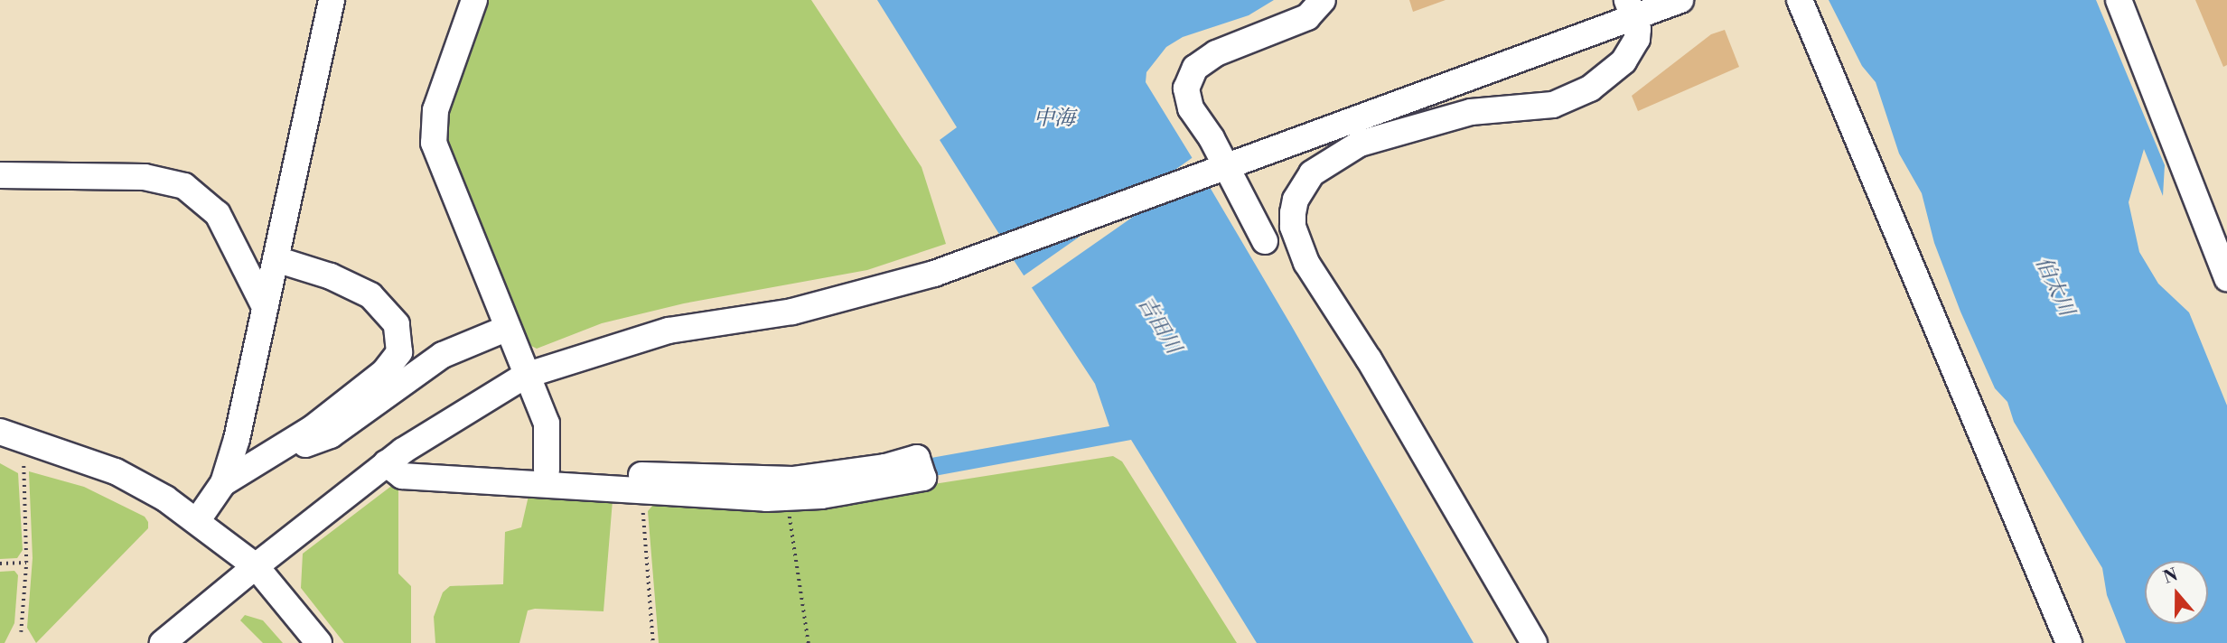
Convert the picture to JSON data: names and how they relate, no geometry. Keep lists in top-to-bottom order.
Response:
{
  "water": ["中海", "伯太川", "吉田川"],
  "north": "top"
}
